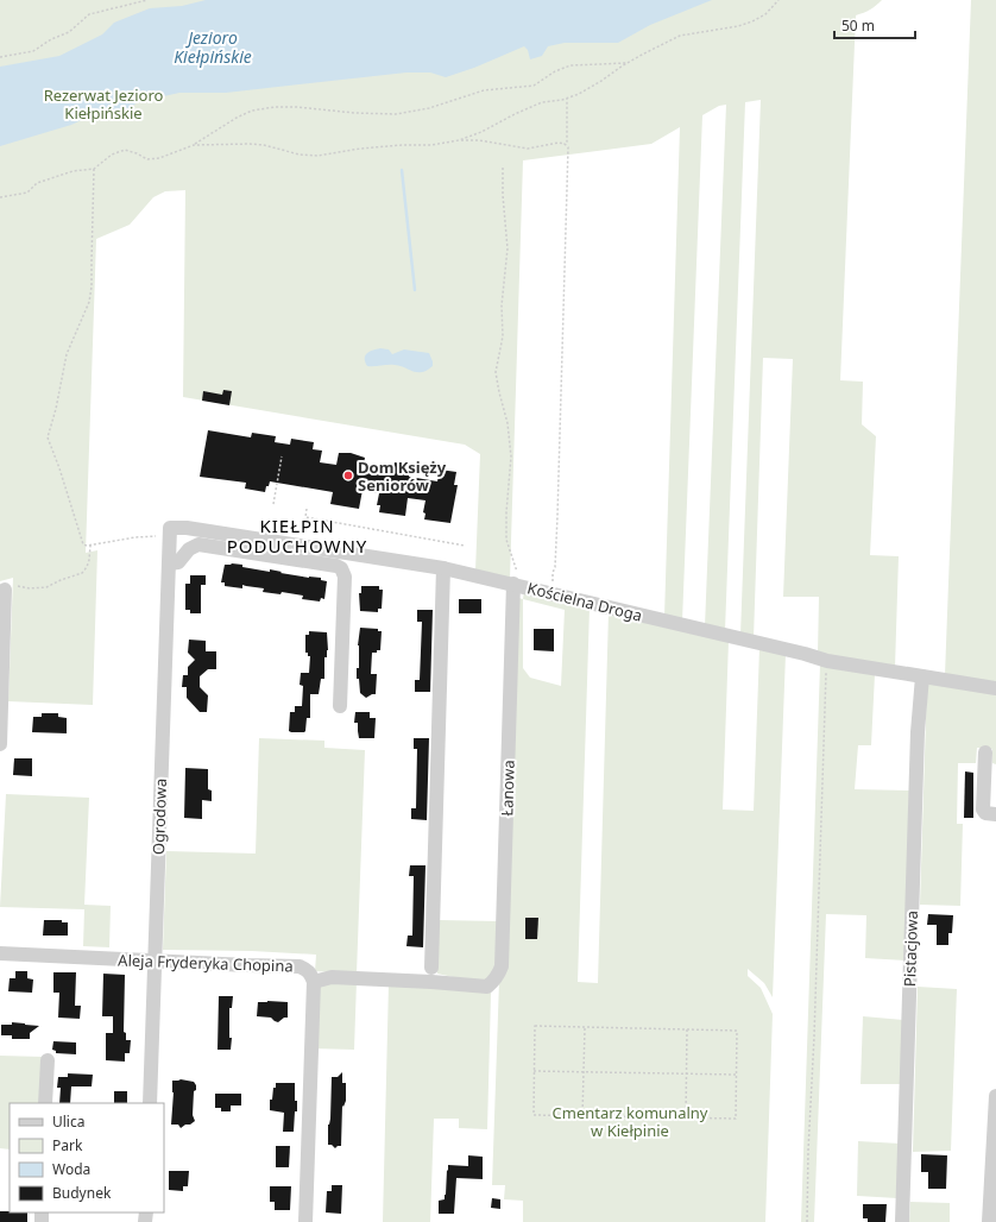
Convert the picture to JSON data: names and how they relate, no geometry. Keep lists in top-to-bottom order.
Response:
{
  "streets": {
    "street": [
      "Kościelna Droga",
      "Łanowa",
      "Ogrodowa",
      "Pistacjowa",
      "Aleja Fryderyka Chopina"
    ]
  },
  "crossings": [
    ["Kościelna Droga", "Łanowa"],
    ["Kościelna Droga", "Ogrodowa"],
    ["Kościelna Droga", "Pistacjowa"],
    ["Łanowa", "Aleja Fryderyka Chopina"],
    ["Ogrodowa", "Aleja Fryderyka Chopina"]
  ],
  "districts": ["KIEŁPIN PODUCHOWNY"],
  "water": ["Jezioro Kiełpińskie"],
  "parks": ["Rezerwat Jezioro Kiełpińskie", "Cmentarz komunalny w Kiełpinie"],
  "places": ["Dom Księży Seniorów"],
  "legend": [
    "Ulica",
    "Park",
    "Woda",
    "Budynek"
  ],
  "scale_bar": "50 m"
}
